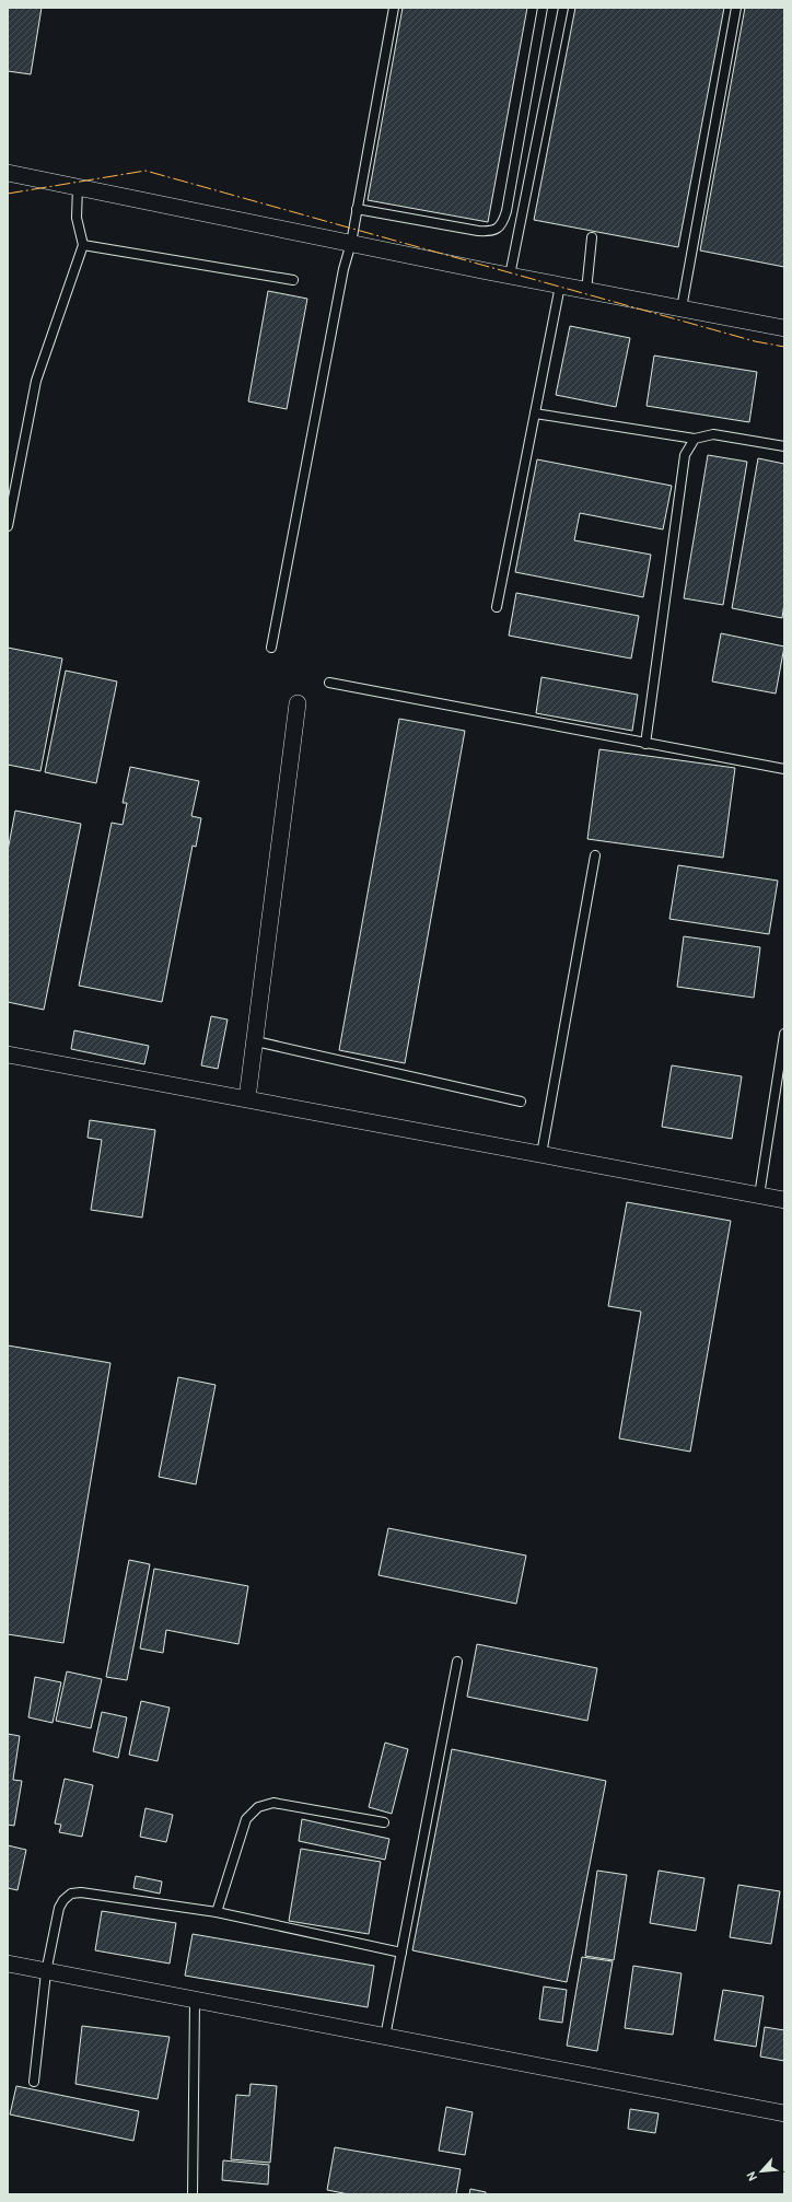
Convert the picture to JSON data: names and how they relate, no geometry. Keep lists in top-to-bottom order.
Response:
{
  "north": "bottom left"
}
